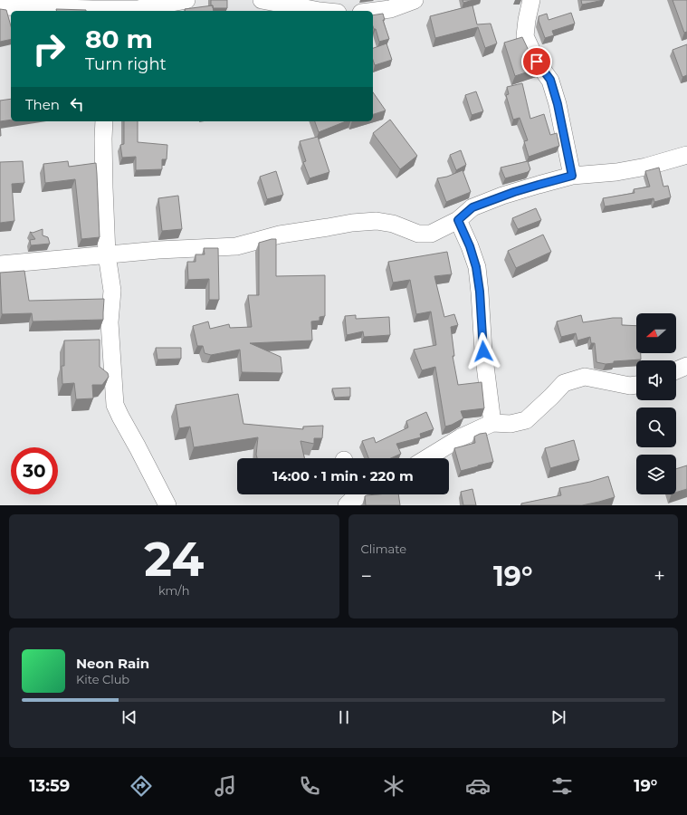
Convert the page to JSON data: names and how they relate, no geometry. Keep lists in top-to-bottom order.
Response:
{
  "north": "left",
  "page": {
    "turn": ["80 m", "Turn right"],
    "then": "Then",
    "limit": "30",
    "trip": "14:00 · 1 min · 220 m",
    "tile": [
      ["24", "km/h"],
      "Climate"
    ],
    "heat": ["−", "19°", "+"],
    "song": ["Neon Rain", "Kite Club"],
    "tabs": ["13:59", "19°"]
  }
}
